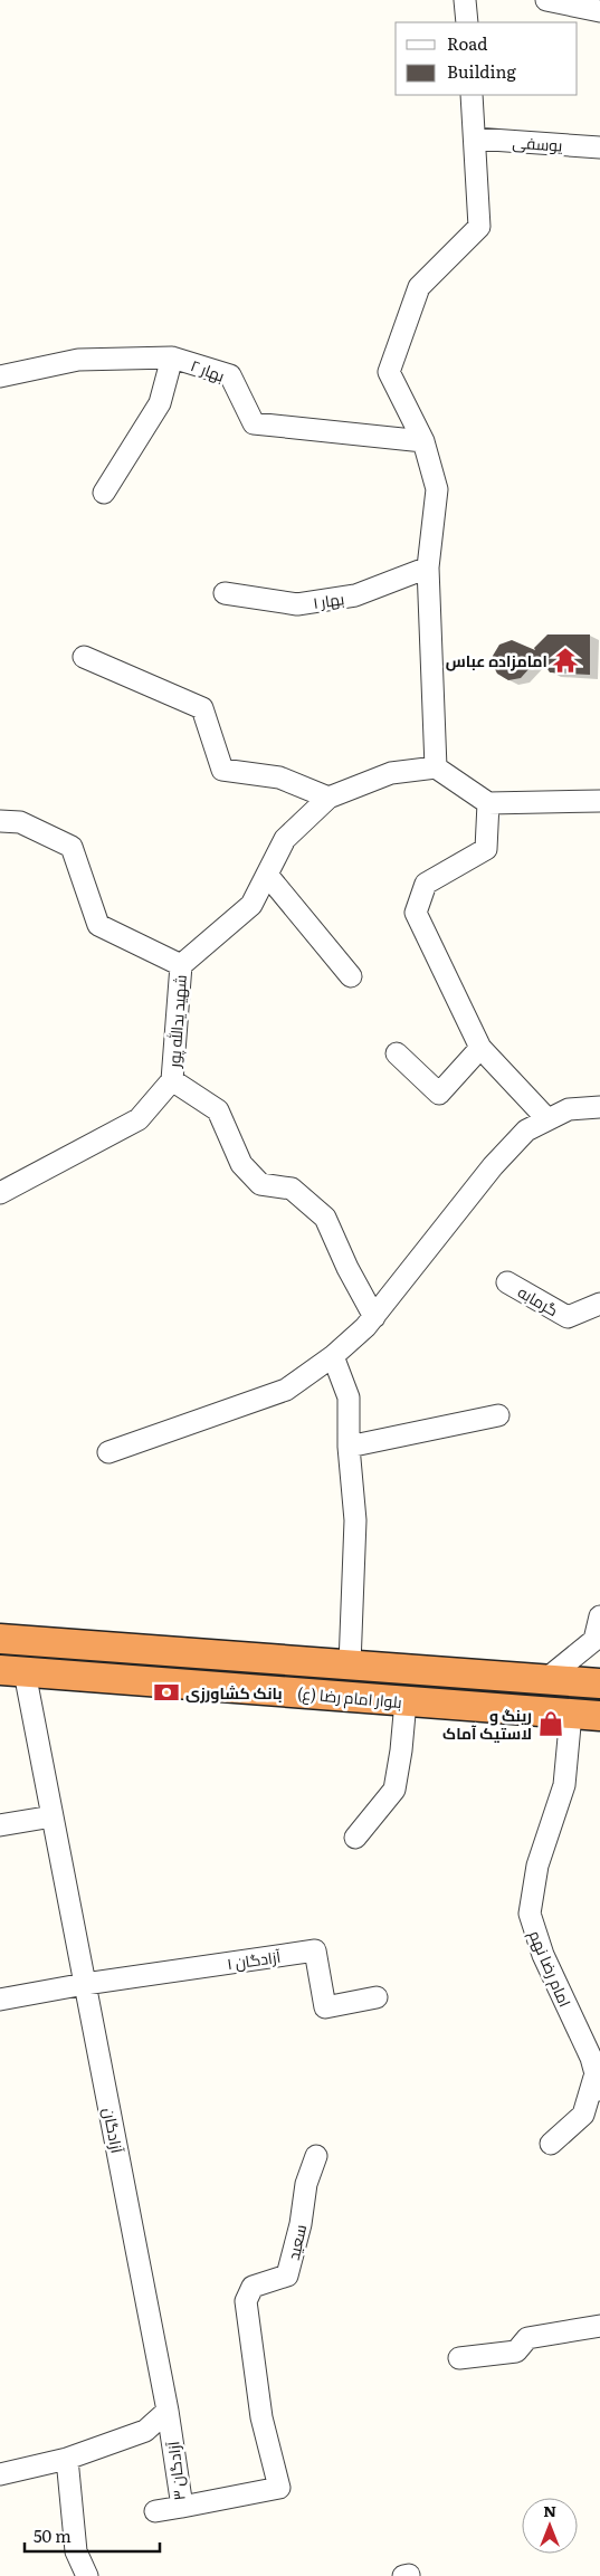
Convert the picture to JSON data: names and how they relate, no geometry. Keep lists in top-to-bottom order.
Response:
{
  "streets": {
    "highway": ["بلوار امام رضا (ع)"],
    "street": [
      "یوسفی",
      "بهار ۲",
      "بهار ۱",
      "شهید یدالله پور",
      "گرمابه",
      "آزادگان ۱",
      "امام رضا نهم",
      "آزادگان",
      "سعید",
      "آزادگان ۳"
    ]
  },
  "crossings": [
    ["بلوار امام رضا (ع)", "امام رضا نهم"],
    ["بلوار امام رضا (ع)", "آزادگان"],
    ["آزادگان ۱", "آزادگان"],
    ["آزادگان", "آزادگان ۳"],
    ["سعید", "آزادگان ۳"]
  ],
  "places": {
    "temple": ["امامزاده عباس"],
    "bank": ["بانک کشاورزی"],
    "shop": ["رینگ و لاستیک آماک"]
  },
  "legend": ["Road", "Building"],
  "scale_bar": "50 m",
  "north": "top"
}
